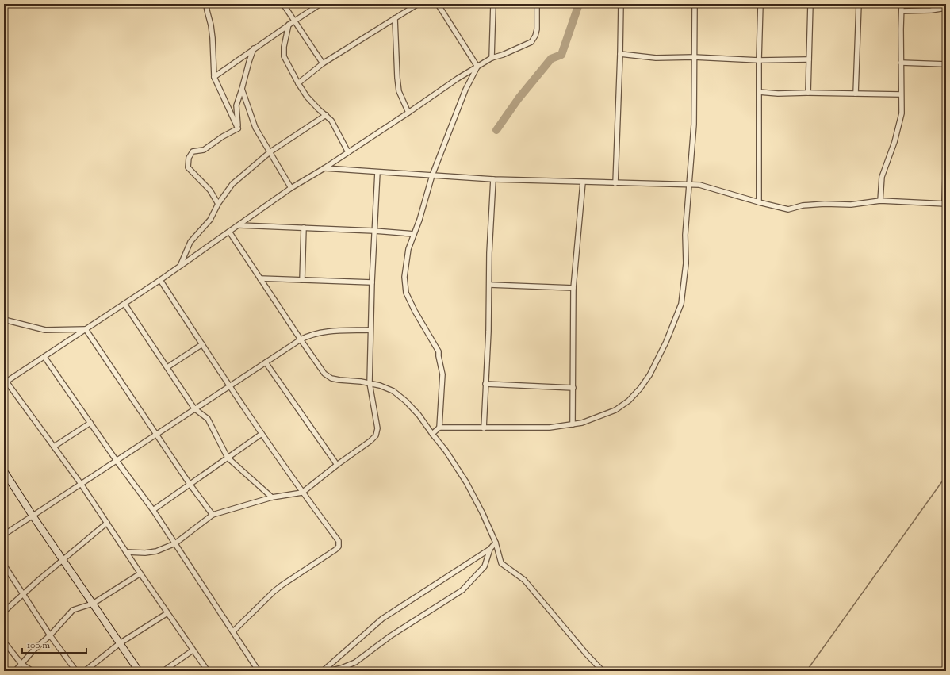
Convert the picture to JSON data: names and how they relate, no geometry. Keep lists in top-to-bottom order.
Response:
{
  "scale_bar": "100 m"
}
